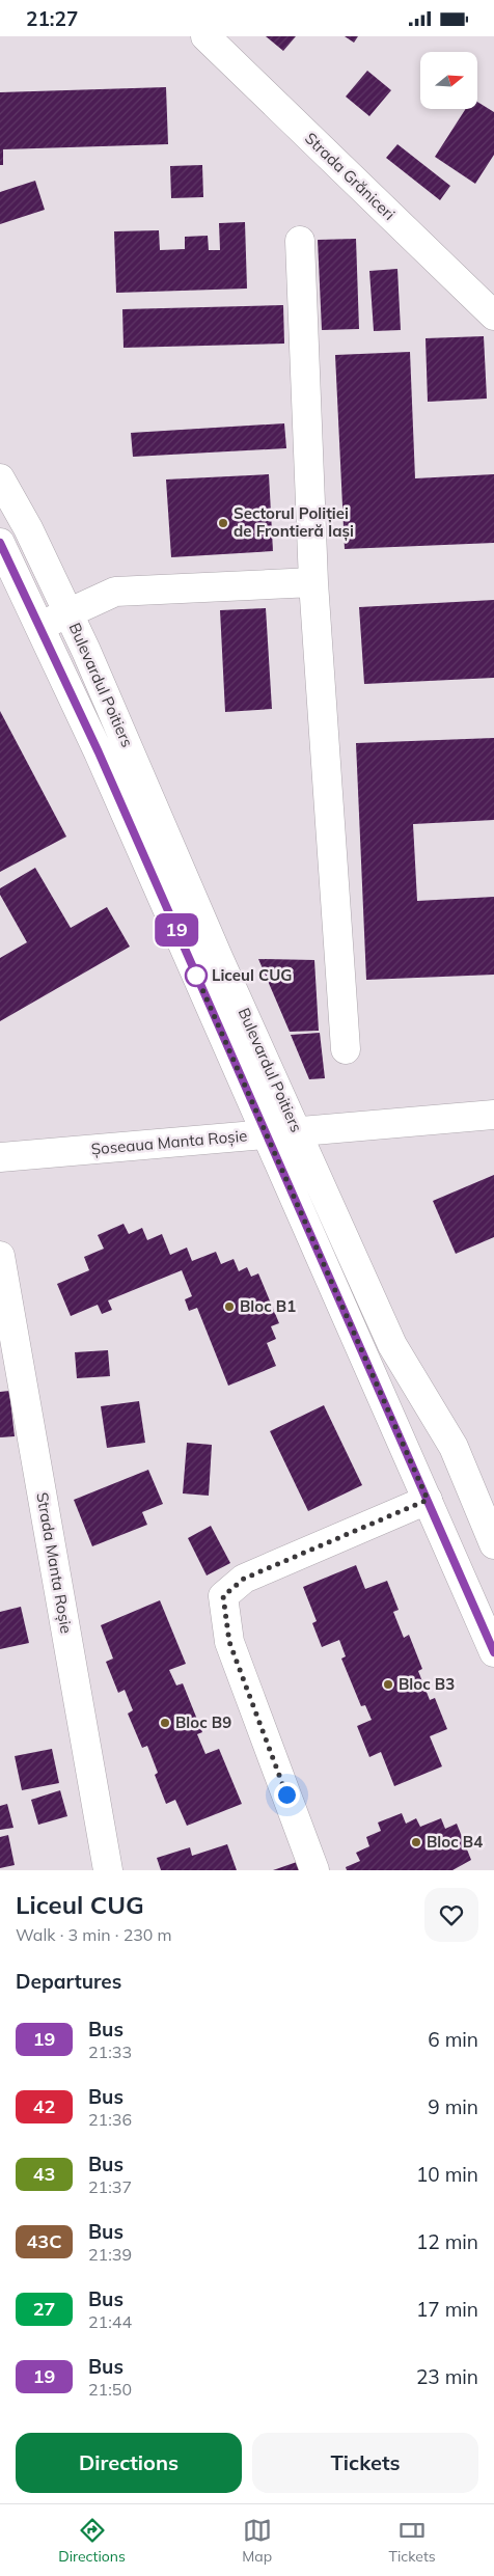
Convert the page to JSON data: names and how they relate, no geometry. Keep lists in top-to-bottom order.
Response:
{
  "streets": {
    "main road": [
      "Strada Grăniceri",
      "Bulevardul Poitiers",
      "Șoseaua Manta Roșie",
      "Strada Manta Roșie"
    ]
  },
  "crossings": [
    ["Bulevardul Poitiers", "Șoseaua Manta Roșie"]
  ],
  "places": [
    "Sectorul Poliției de Frontieră Iași",
    "Liceul CUG",
    "Bloc B1",
    "Bloc B3",
    "Bloc B9",
    "Bloc B4"
  ],
  "lines": ["bus line 19"],
  "north": "right",
  "page": {
    "status": "21:27",
    "on_map": "19",
    "heading": [
      ["Liceul CUG", "Walk · 3 min · 230 m"],
      "Departures"
    ],
    "list": [
      {
        "mark": "19",
        "name": "Bus",
        "note": "21:33",
        "value": "6 min"
      },
      {
        "mark": "42",
        "name": "Bus",
        "note": "21:36",
        "value": "9 min"
      },
      {
        "mark": "43",
        "name": "Bus",
        "note": "21:37",
        "value": "10 min"
      },
      {
        "mark": "43C",
        "name": "Bus",
        "note": "21:39",
        "value": "12 min"
      },
      {
        "mark": "27",
        "name": "Bus",
        "note": "21:44",
        "value": "17 min"
      },
      {
        "mark": "19",
        "name": "Bus",
        "note": "21:50",
        "value": "23 min"
      }
    ],
    "buttons": ["Directions", "Tickets"],
    "tabs": ["Directions", "Map", "Tickets"]
  }
}
